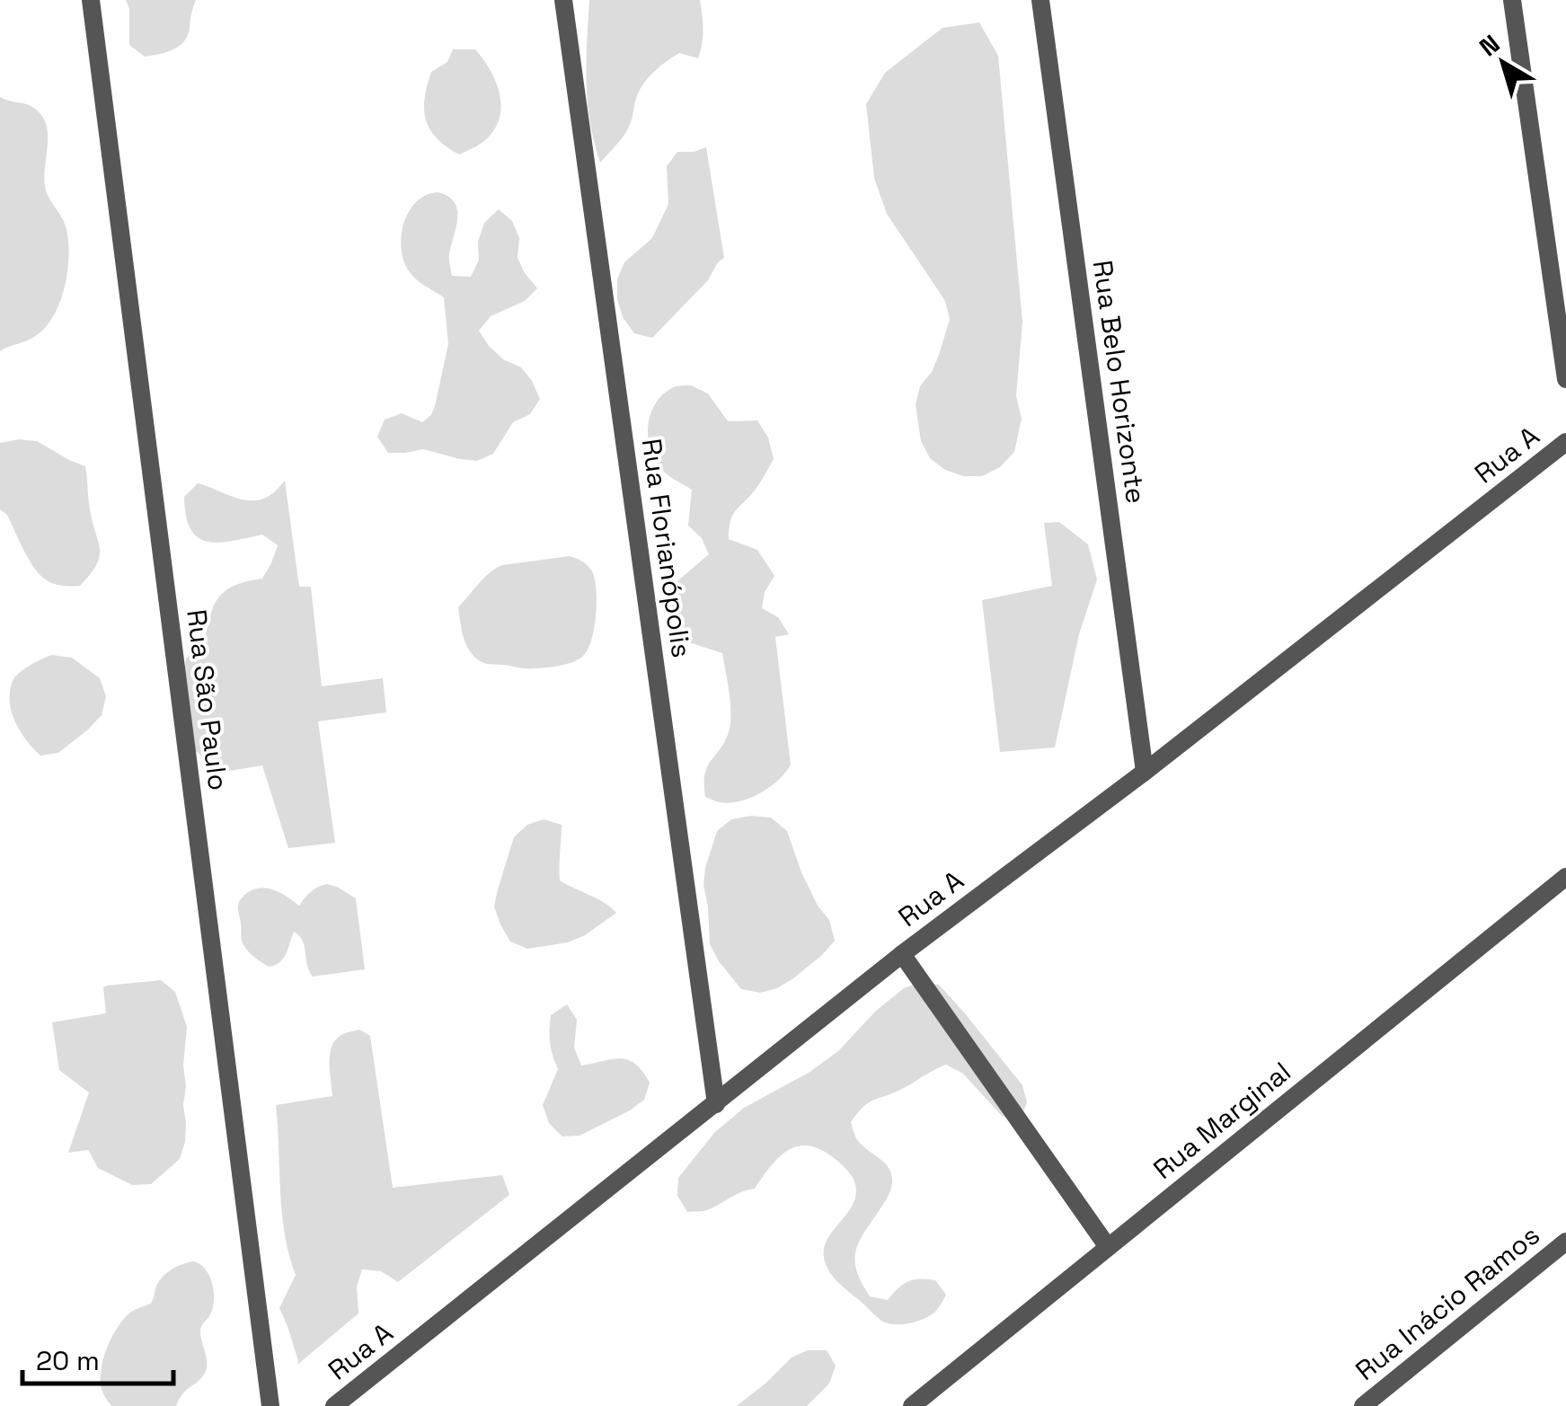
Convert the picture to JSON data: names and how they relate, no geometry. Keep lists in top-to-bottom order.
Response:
{
  "streets": {
    "street": [
      "Rua Belo Horizonte",
      "Rua A",
      "Rua Florianópolis",
      "Rua São Paulo",
      "Rua Marginal",
      "Rua Inácio Ramos"
    ]
  },
  "crossings": [
    ["Rua Belo Horizonte", "Rua A"],
    ["Rua A", "Rua Florianópolis"]
  ],
  "scale_bar": "20 m",
  "north": "top left"
}
